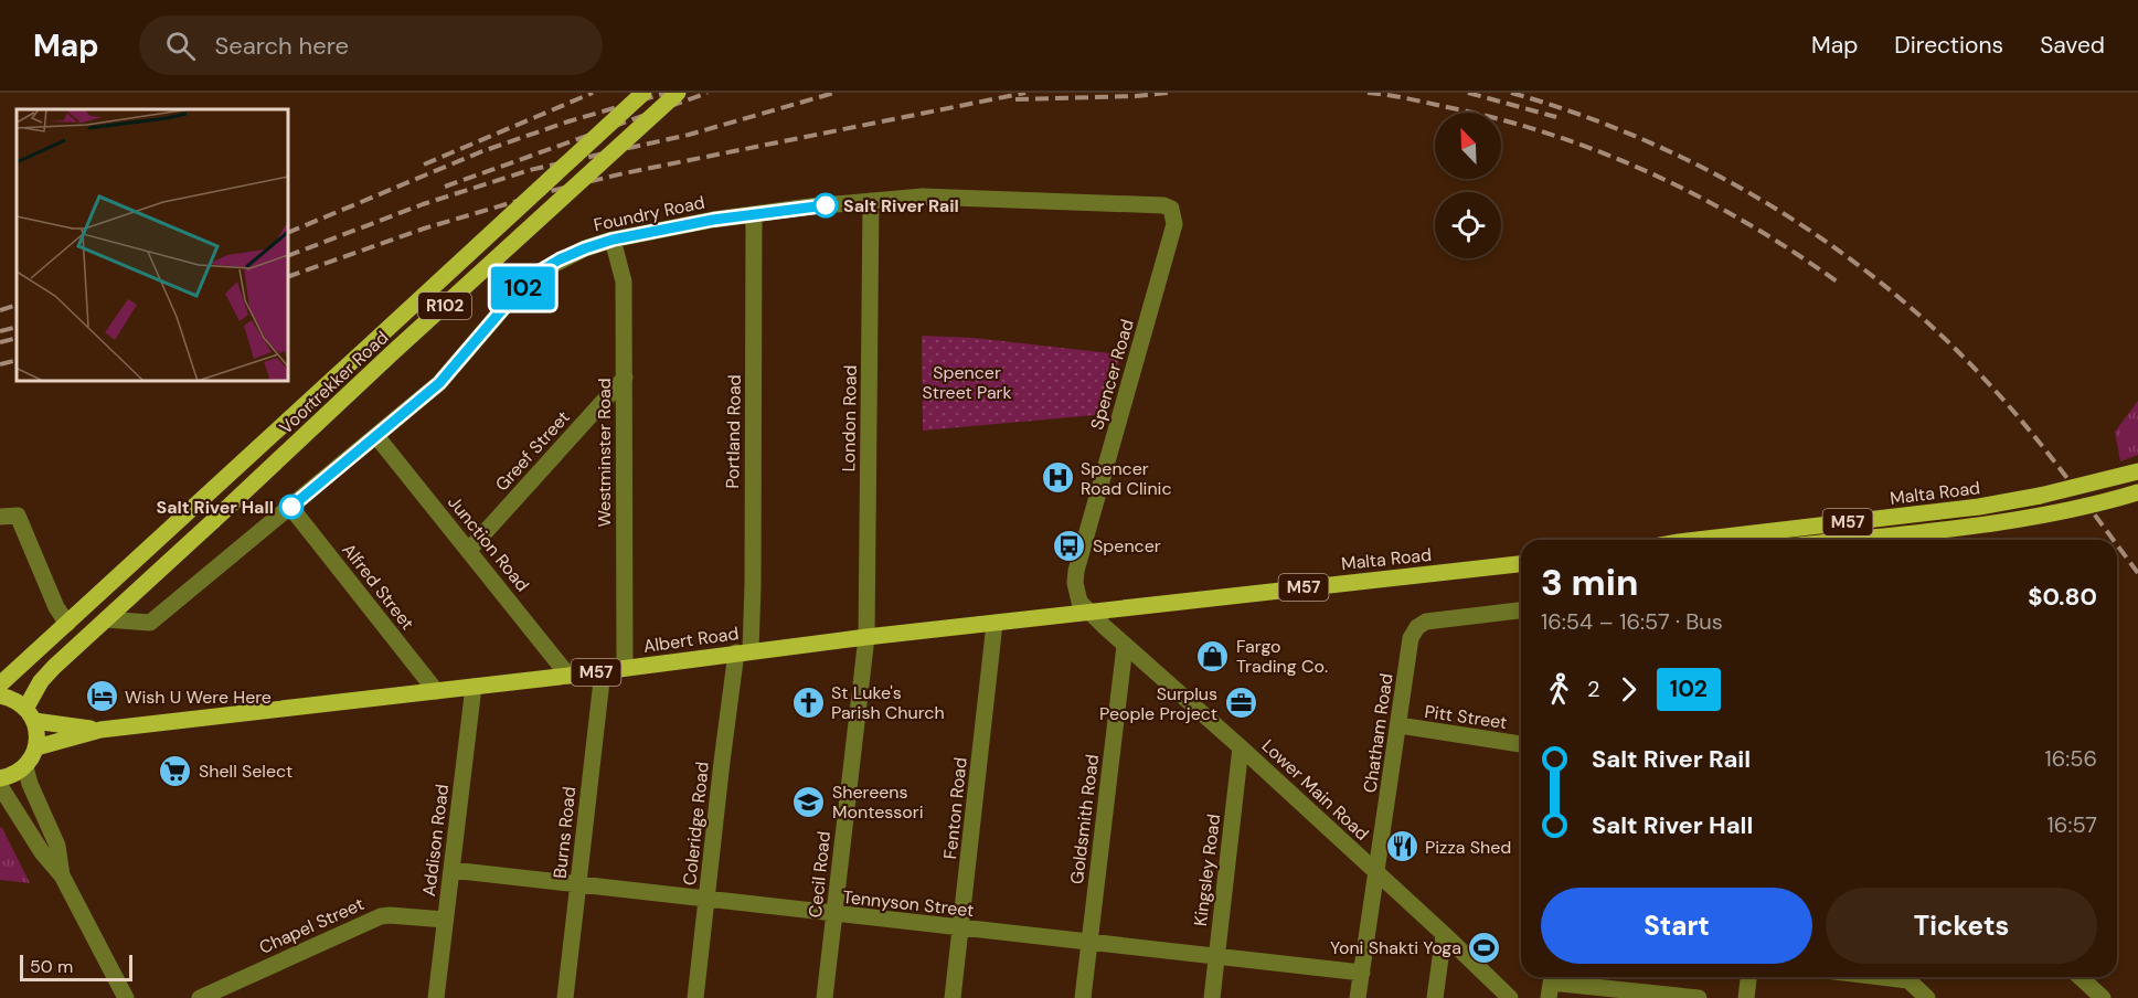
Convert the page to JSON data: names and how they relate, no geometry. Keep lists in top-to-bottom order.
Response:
{
  "streets": {
    "main road": [
      "R102",
      "Voortrekker Road",
      "Malta Road",
      "M57",
      "Albert Road"
    ],
    "street": [
      "Foundry Road",
      "Spencer Road",
      "London Road",
      "Portland Road",
      "Greef Street",
      "Westminster Road",
      "Junction Road",
      "Alfred Street",
      "Pitt Street",
      "Chatham Road",
      "Lower Main Road",
      "Fenton Road",
      "Goldsmith Road",
      "Coleridge Road",
      "Burns Road",
      "Addison Road",
      "Kingsley Road",
      "Cecil Road",
      "Tennyson Street",
      "Chapel Street"
    ]
  },
  "crossings": [
    ["Foundry Road", "Spencer Road"],
    ["Foundry Road", "Voortrekker Road"],
    ["Foundry Road", "London Road"],
    ["Foundry Road", "Portland Road"],
    ["Foundry Road", "Westminster Road"],
    ["Foundry Road", "Junction Road"],
    ["Foundry Road", "Alfred Street"],
    ["Spencer Road", "Malta Road"],
    ["Spencer Road", "Albert Road"],
    ["Spencer Road", "Lower Main Road"],
    ["Voortrekker Road", "Albert Road"],
    ["London Road", "Albert Road"],
    ["London Road", "Cecil Road"],
    ["Portland Road", "Albert Road"],
    ["Portland Road", "Coleridge Road"],
    ["Greef Street", "Westminster Road"],
    ["Greef Street", "Junction Road"],
    ["Westminster Road", "Albert Road"],
    ["Malta Road", "Albert Road"],
    ["Malta Road", "Lower Main Road"],
    ["Junction Road", "Albert Road"],
    ["Alfred Street", "Albert Road"],
    ["Albert Road", "Lower Main Road"],
    ["Albert Road", "Fenton Road"],
    ["Albert Road", "Coleridge Road"],
    ["Albert Road", "Burns Road"],
    ["Albert Road", "Addison Road"],
    ["Albert Road", "Cecil Road"],
    ["Pitt Street", "Chatham Road"],
    ["Chatham Road", "Lower Main Road"],
    ["Chatham Road", "Tennyson Street"],
    ["Lower Main Road", "Goldsmith Road"],
    ["Lower Main Road", "Kingsley Road"],
    ["Fenton Road", "Tennyson Street"],
    ["Goldsmith Road", "Tennyson Street"],
    ["Coleridge Road", "Tennyson Street"],
    ["Burns Road", "Tennyson Street"],
    ["Addison Road", "Tennyson Street"],
    ["Addison Road", "Chapel Street"],
    ["Kingsley Road", "Tennyson Street"],
    ["Cecil Road", "Tennyson Street"]
  ],
  "parks": ["Spencer Street Park"],
  "places": {
    "other": ["Salt River Rail", "Salt River Hall"],
    "hospital": ["Spencer Road Clinic"],
    "bus stop": ["Spencer"],
    "shop": ["Fargo Trading Co."],
    "hotel": ["Wish U Were Here"],
    "church": ["St Luke's Parish Church"],
    "office": ["Surplus People Project"],
    "supermarket": ["Shell Select"],
    "school or university": ["Shereens Montessori"],
    "restaurant": ["Pizza Shed"],
    "sports": ["Yoni Shakti Yoga"]
  },
  "lines": ["bus line 102"],
  "scale_bar": "50 m",
  "north": "top left",
  "page": {
    "header": "Map",
    "search": "Search here",
    "nav": ["Map", "Directions", "Saved"],
    "on_map": "102",
    "heading": ["3 min", "16:54 – 16:57 · Bus", "$0.80"],
    "legs": ["2", "102"],
    "list": [
      {
        "name": "Salt River Rail",
        "value": "16:56"
      },
      {
        "name": "Salt River Hall",
        "value": "16:57"
      }
    ],
    "buttons": ["Start", "Tickets"],
    "scale": "50 m"
  }
}
